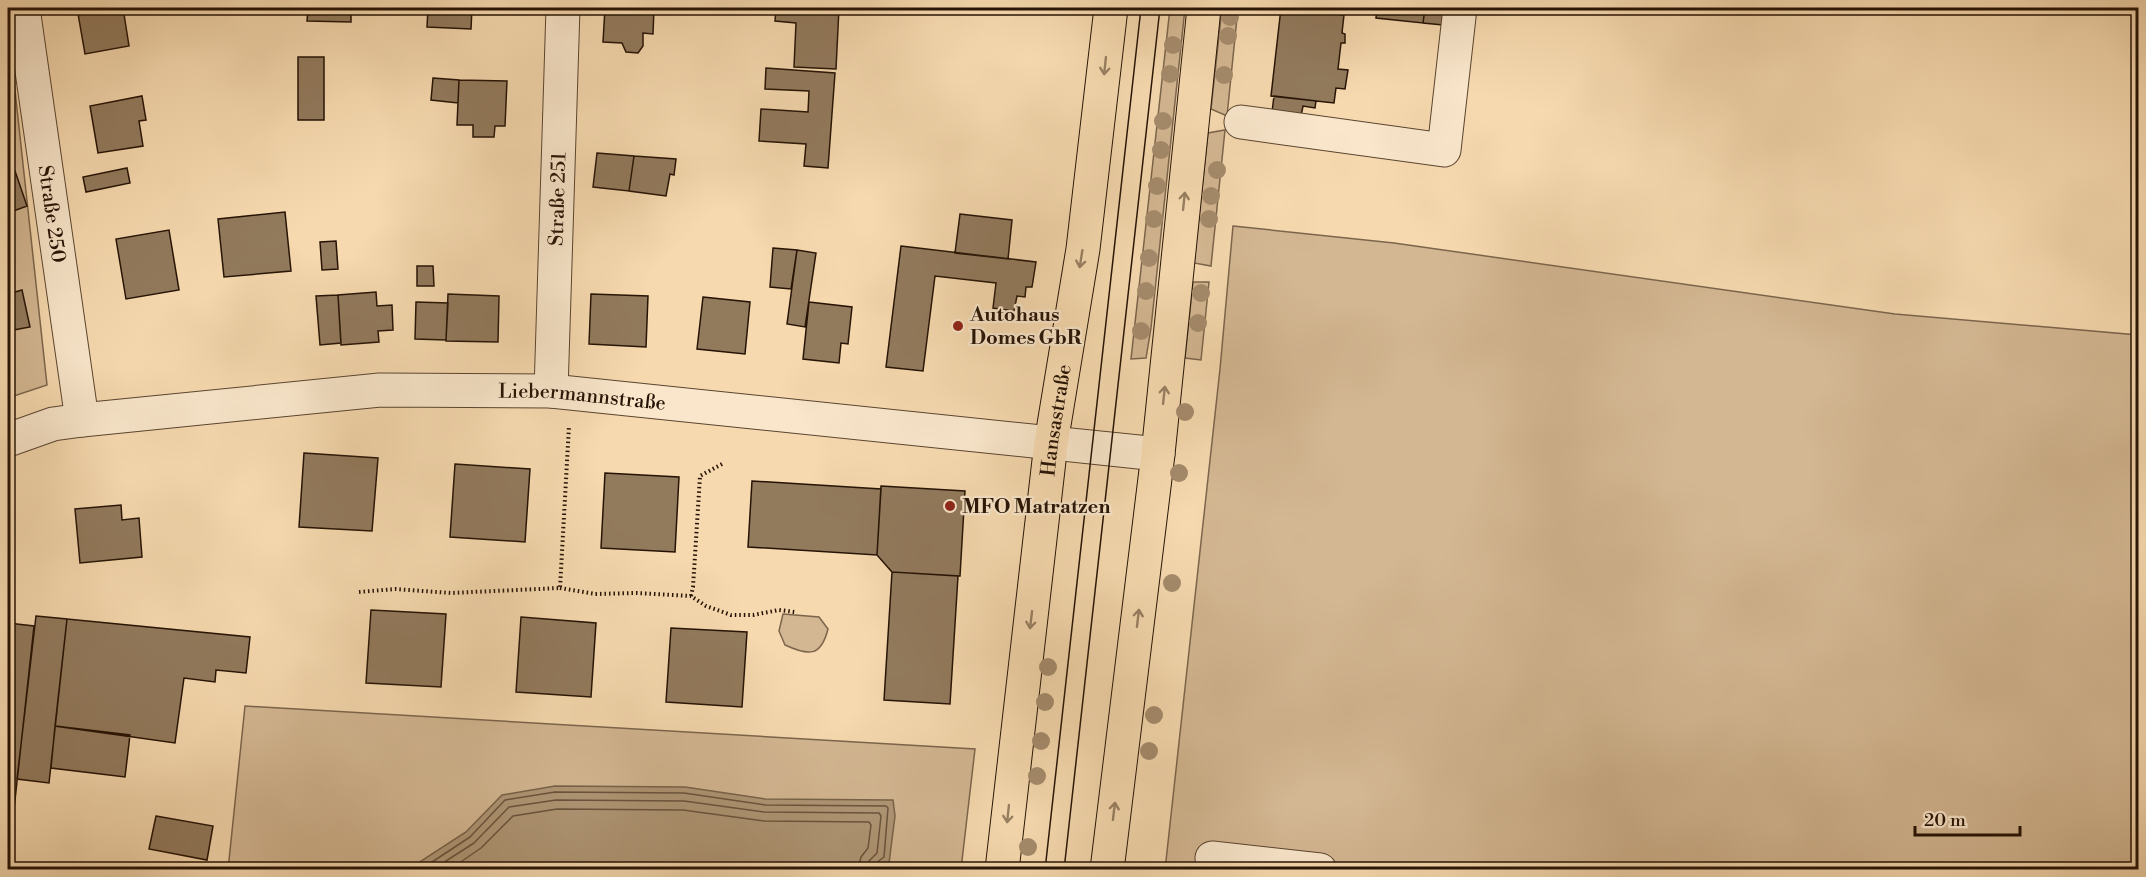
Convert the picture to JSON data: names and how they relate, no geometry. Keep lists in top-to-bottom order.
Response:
{
  "streets": {
    "main road": ["Hansastraße"],
    "street": ["Straße 251", "Straße 250", "Liebermannstraße"]
  },
  "crossings": [
    ["Straße 251", "Liebermannstraße"],
    ["Straße 250", "Liebermannstraße"],
    ["Liebermannstraße", "Hansastraße"]
  ],
  "places": ["Autohaus Domes GbR", "MFO Matratzen"],
  "scale_bar": "20 m"
}
